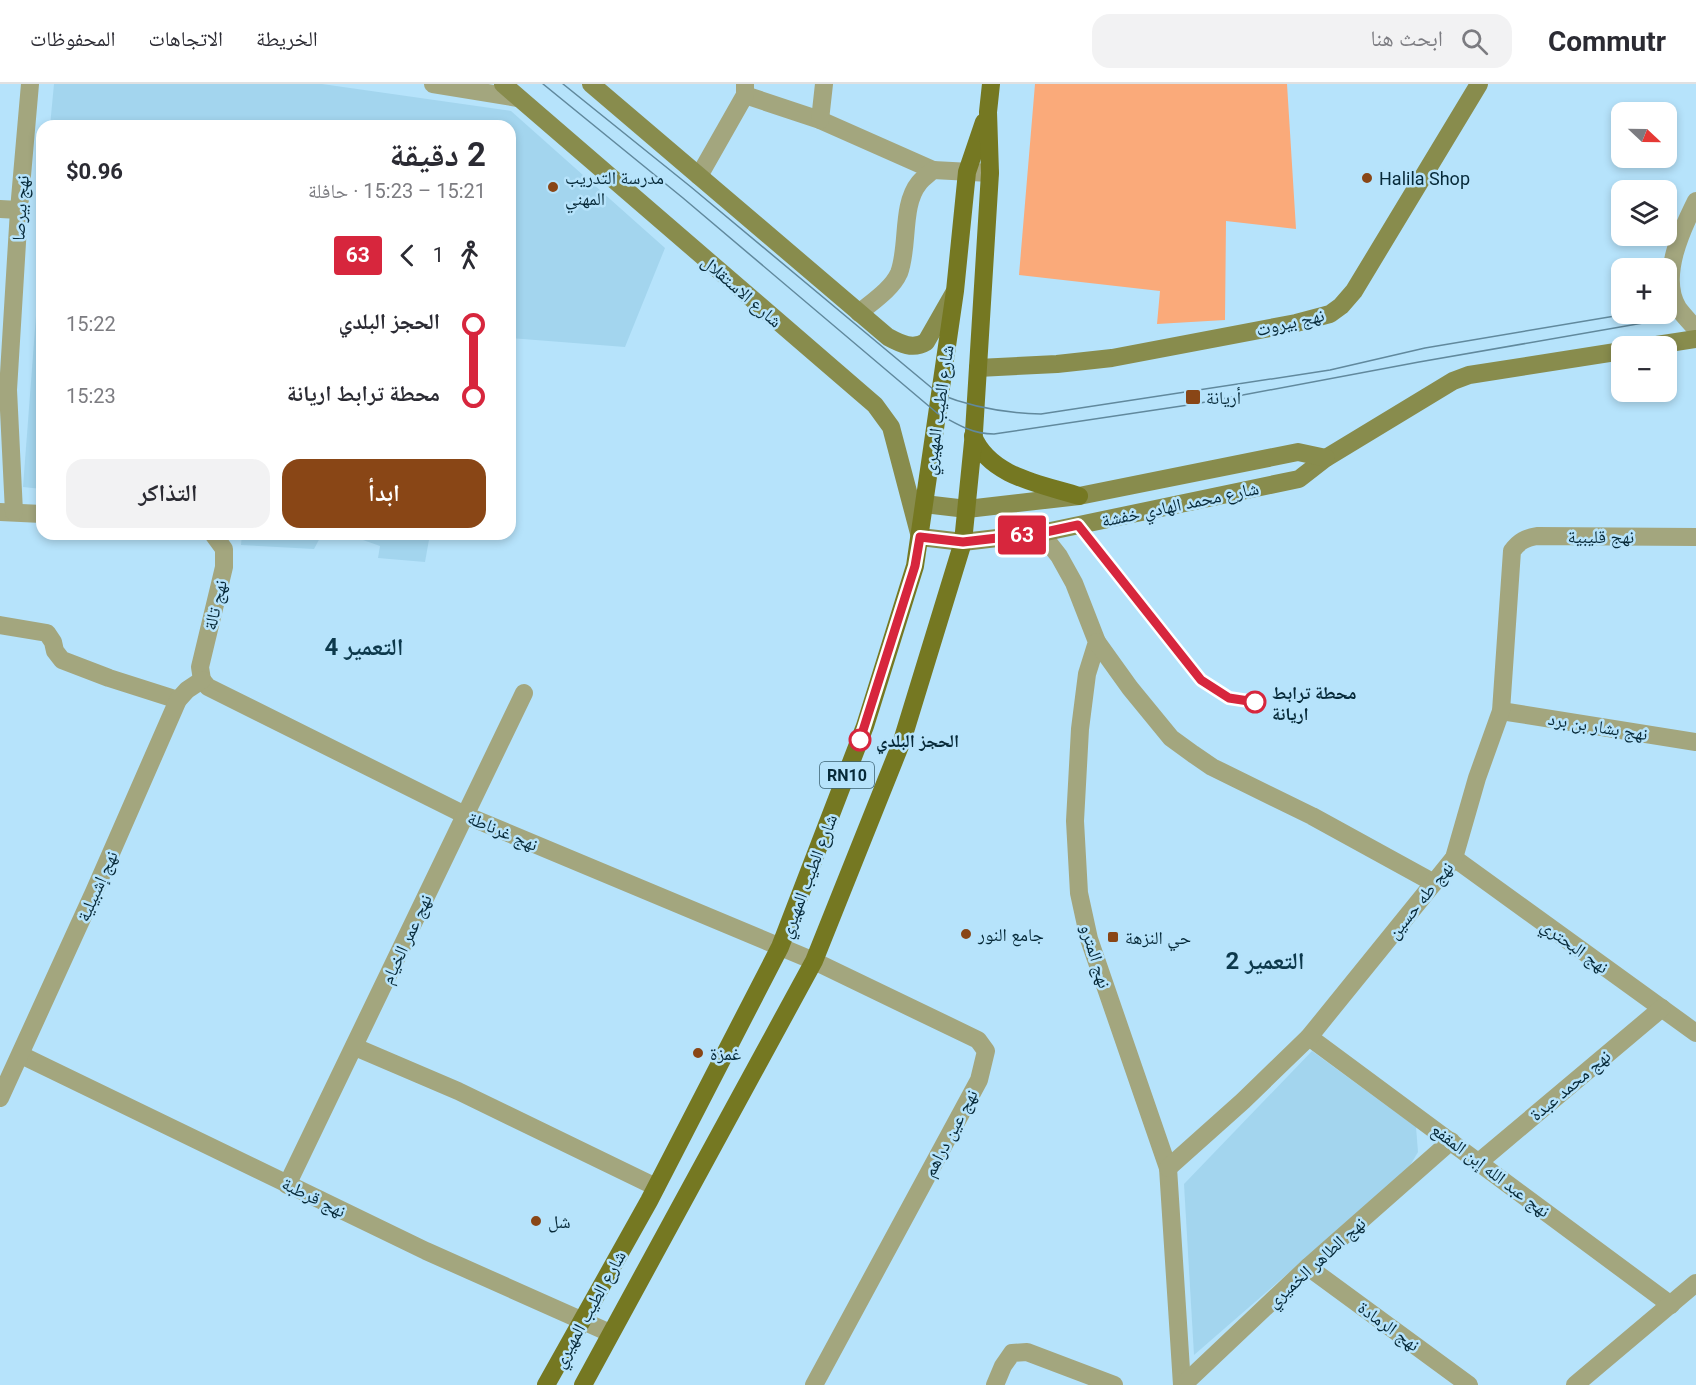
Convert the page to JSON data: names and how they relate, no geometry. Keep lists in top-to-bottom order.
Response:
{
  "streets": {
    "main road": ["شارع الطيب المهيري", "RN10"],
    "street": [
      "نهج بيرصا",
      "شارع الاستقلال",
      "نهج بيروت",
      "شارع محمد الهادي خفشة",
      "نهج قليبية",
      "نهج تالة",
      "نهج بشار بن برد",
      "نهج غرناطة",
      "نهج إشبيلية",
      "نهج طه حسين",
      "نهج عمر الخيام",
      "نهج البحتري",
      "نهج المترو",
      "نهج محمد عبدة",
      "نهج عين دراهم",
      "نهج عبد الله إبن المقفع",
      "نهج قرطبة",
      "نهج الطاهر الخميري",
      "نهج الرمادة"
    ]
  },
  "crossings": [
    ["شارع الاستقلال", "شارع الطيب المهيري"],
    ["شارع الاستقلال", "شارع محمد الهادي خفشة"],
    ["نهج بيروت", "شارع الطيب المهيري"],
    ["شارع الطيب المهيري", "شارع محمد الهادي خفشة"],
    ["شارع الطيب المهيري", "نهج غرناطة"],
    ["شارع الطيب المهيري", "نهج عين دراهم"],
    ["شارع الطيب المهيري", "نهج قرطبة"],
    ["نهج قليبية", "نهج طه حسين"],
    ["نهج تالة", "نهج غرناطة"],
    ["نهج تالة", "نهج إشبيلية"],
    ["نهج بشار بن برد", "نهج طه حسين"],
    ["نهج غرناطة", "نهج إشبيلية"],
    ["نهج غرناطة", "نهج عمر الخيام"],
    ["نهج غرناطة", "نهج عين دراهم"],
    ["نهج إشبيلية", "نهج قرطبة"],
    ["نهج طه حسين", "نهج البحتري"],
    ["نهج طه حسين", "نهج المترو"],
    ["نهج طه حسين", "نهج عبد الله إبن المقفع"],
    ["نهج عمر الخيام", "نهج قرطبة"],
    ["نهج البحتري", "نهج محمد عبدة"],
    ["نهج المترو", "نهج الطاهر الخميري"],
    ["نهج محمد عبدة", "نهج عبد الله إبن المقفع"],
    ["نهج عبد الله إبن المقفع", "نهج الطاهر الخميري"],
    ["نهج الطاهر الخميري", "نهج الرمادة"]
  ],
  "districts": ["التعمير 4", "التعمير 2"],
  "places": {
    "other": [
      "Halila Shop",
      "مدرسة التدريب المهني",
      "محطة ترابط اريانة",
      "الحجز البلدي",
      "جامع النور",
      "غمزة",
      "شل"
    ],
    "transit": ["أريانة", "حي النزهة"]
  },
  "lines": ["bus line 63"],
  "north": "right",
  "page": {
    "header": "Commutr",
    "search": "ابحث هنا",
    "nav": ["الخريطة", "الاتجاهات", "المحفوظات"],
    "on_map": "63",
    "map_buttons": ["+", "−"],
    "heading": ["2 دقيقة", "15:21 – 15:23 · حافلة", "$0.96"],
    "legs": ["1", "63"],
    "list": [
      {
        "name": "الحجز البلدي",
        "value": "15:22"
      },
      {
        "name": "محطة ترابط اريانة",
        "value": "15:23"
      }
    ],
    "buttons": ["ابدأ", "التذاكر"]
  }
}
